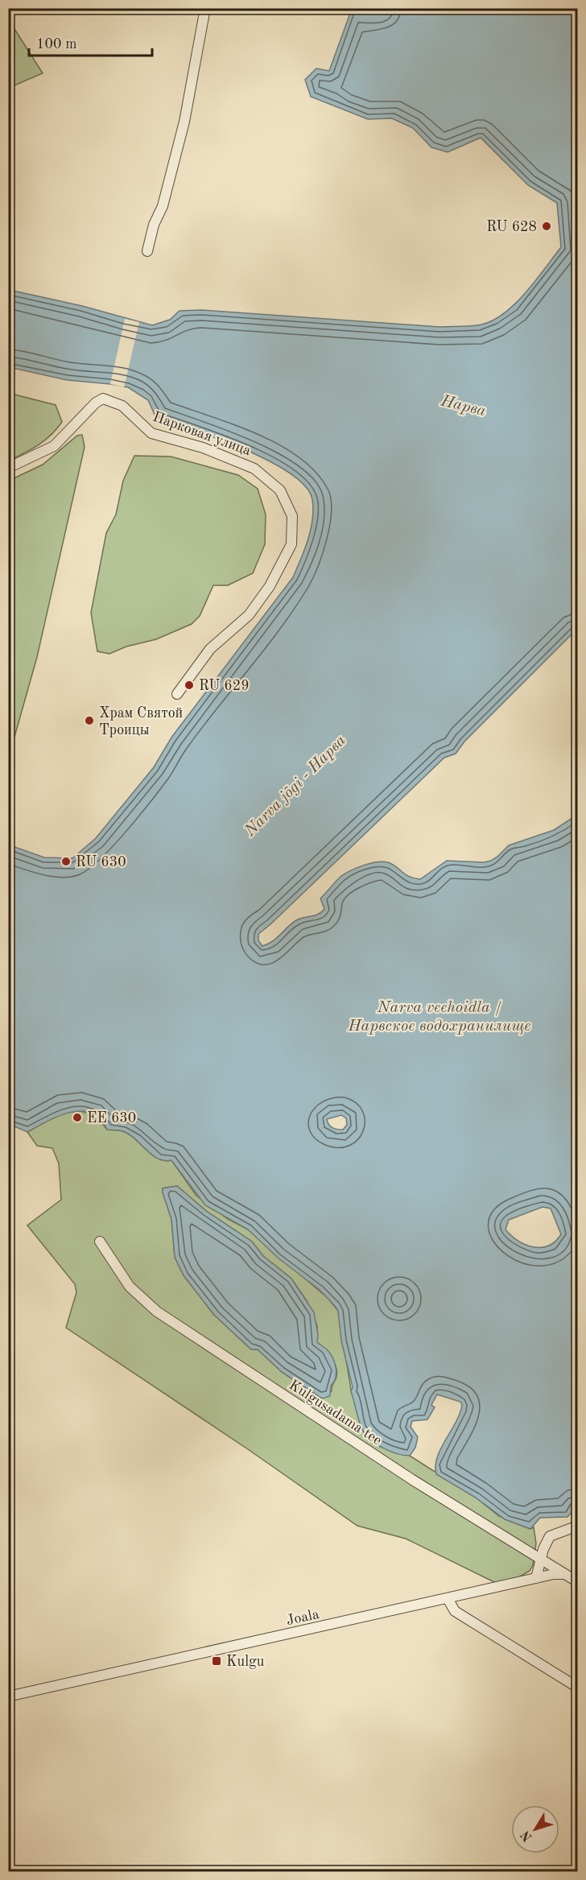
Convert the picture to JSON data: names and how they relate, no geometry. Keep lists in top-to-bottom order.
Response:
{
  "streets": {
    "street": ["Парковая улица", "Kulgusadama tee", "Joala"]
  },
  "crossings": [
    ["Kulgusadama tee", "Joala"]
  ],
  "water": ["Нарва", "Narva jõgi - Нарва", "Narva veehoidla / Нарвское водохранилище"],
  "places": {
    "other": [
      "RU 628",
      "RU 629",
      "Храм Святой Троицы",
      "RU 630",
      "EE 630"
    ],
    "transit": ["Kulgu"]
  },
  "scale_bar": "100 m",
  "north": "bottom left"
}
